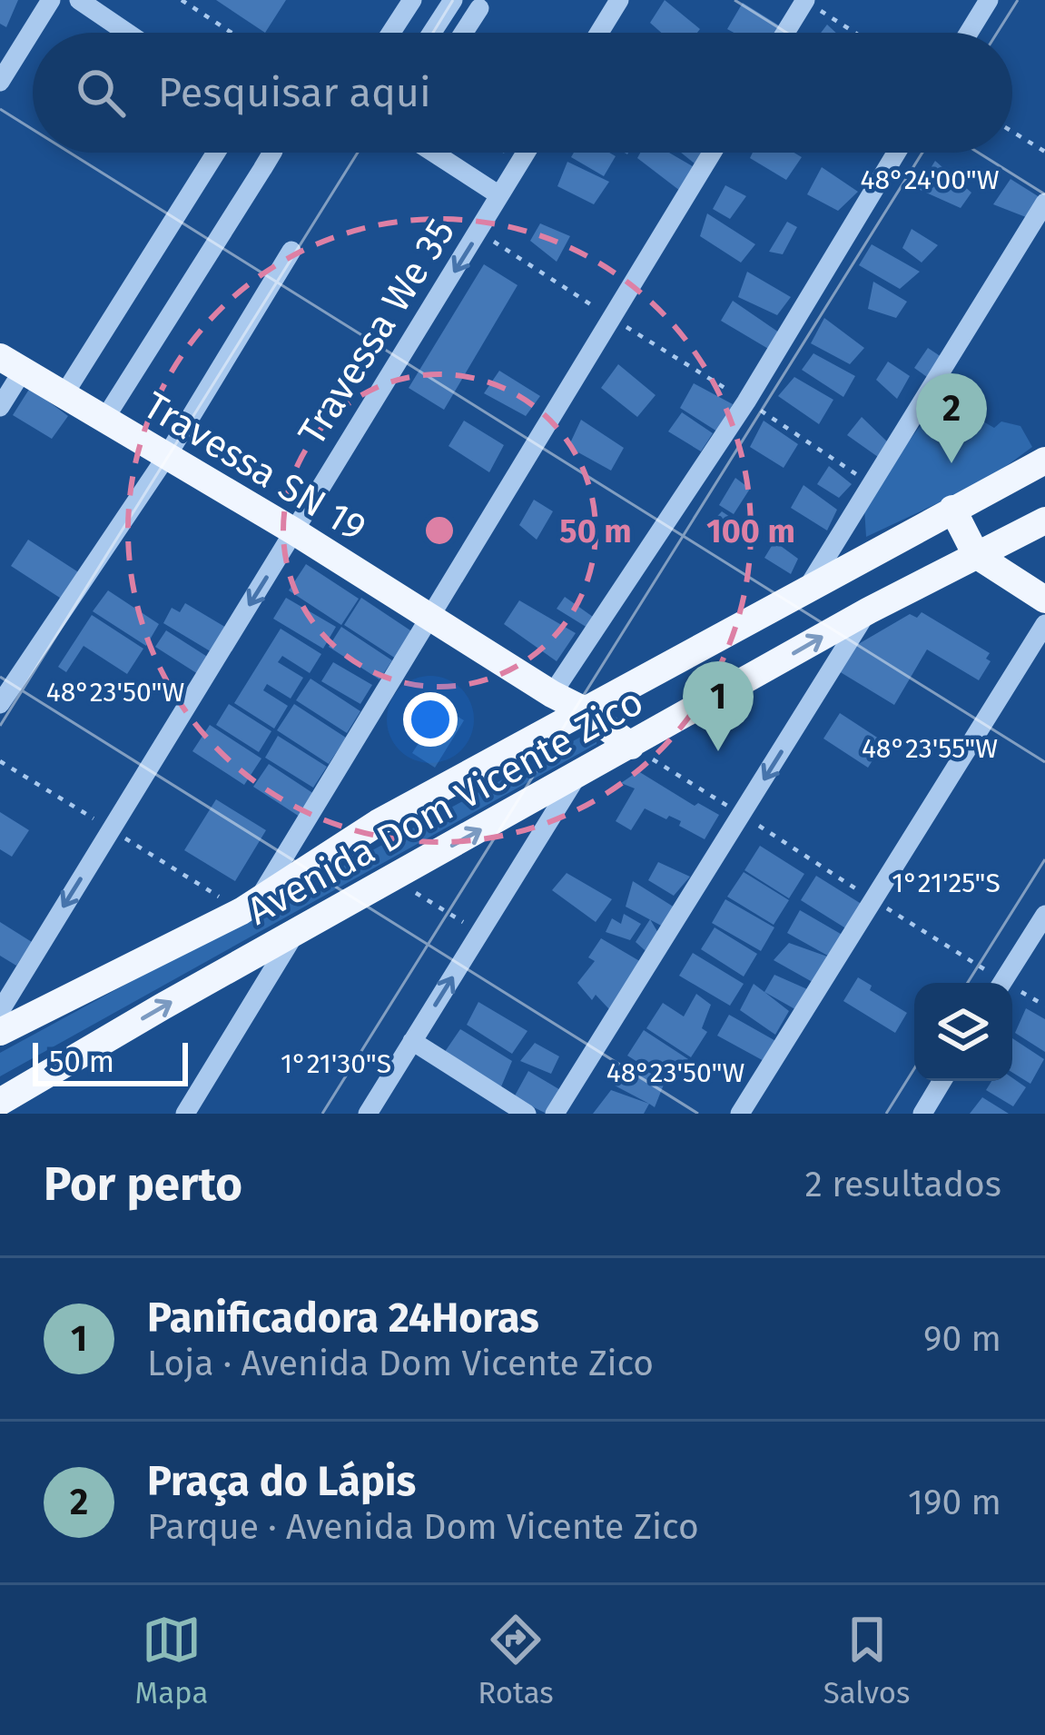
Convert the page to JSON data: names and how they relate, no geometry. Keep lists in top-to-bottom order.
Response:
{
  "streets": {
    "main road": ["Travessa SN 19", "Avenida Dom Vicente Zico"],
    "street": ["Travessa We 35"]
  },
  "crossings": [
    ["Travessa We 35", "Travessa SN 19"],
    ["Travessa SN 19", "Avenida Dom Vicente Zico"]
  ],
  "scale_bar": "50 m",
  "page": {
    "search": "Pesquisar aqui",
    "pins": ["2", "1"],
    "scale": "50 m",
    "heading": ["Por perto", "2 resultados"],
    "list": [
      {
        "mark": "1",
        "name": "Panificadora 24Horas",
        "note": "Loja · Avenida Dom Vicente Zico",
        "value": "90 m"
      },
      {
        "mark": "2",
        "name": "Praça do Lápis",
        "note": "Parque · Avenida Dom Vicente Zico",
        "value": "190 m"
      }
    ],
    "nav": ["Mapa", "Rotas", "Salvos"]
  },
  "coordinates": [
    "48°24'00\"W",
    "48°23'50\"W",
    "48°23'55\"W",
    "1°21'25\"S",
    "1°21'30\"S"
  ],
  "rings": ["50 m", "100 m"]
}
